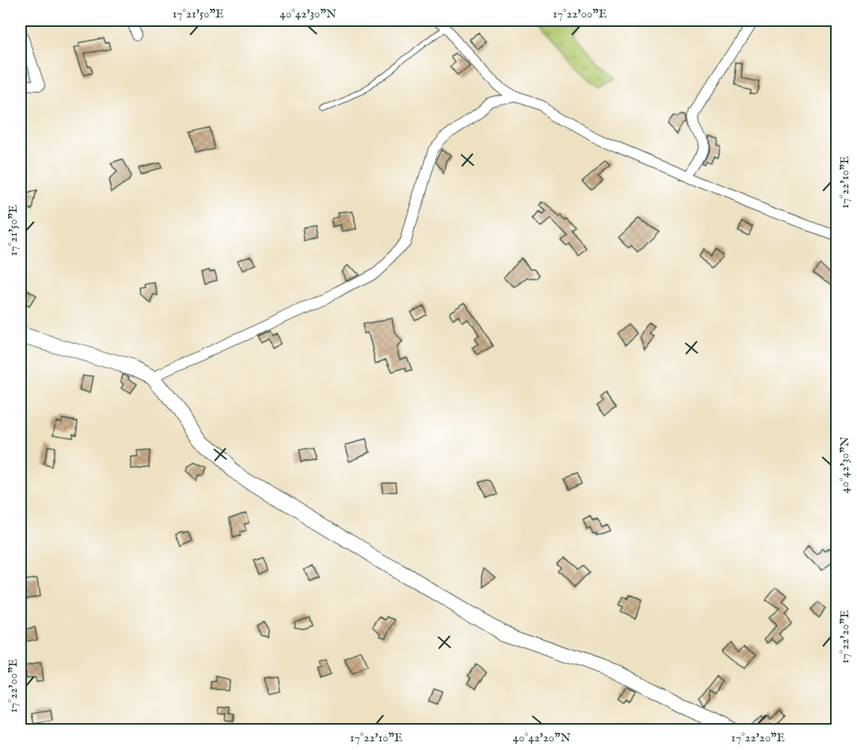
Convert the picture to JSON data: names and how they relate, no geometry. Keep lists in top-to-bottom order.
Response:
{
  "coordinates": [
    "17°21'50\"E",
    "40°42'30\"N",
    "17°22'00\"E",
    "17°22'10\"E",
    "17°22'20\"E",
    "40°42'20\"N"
  ]
}
